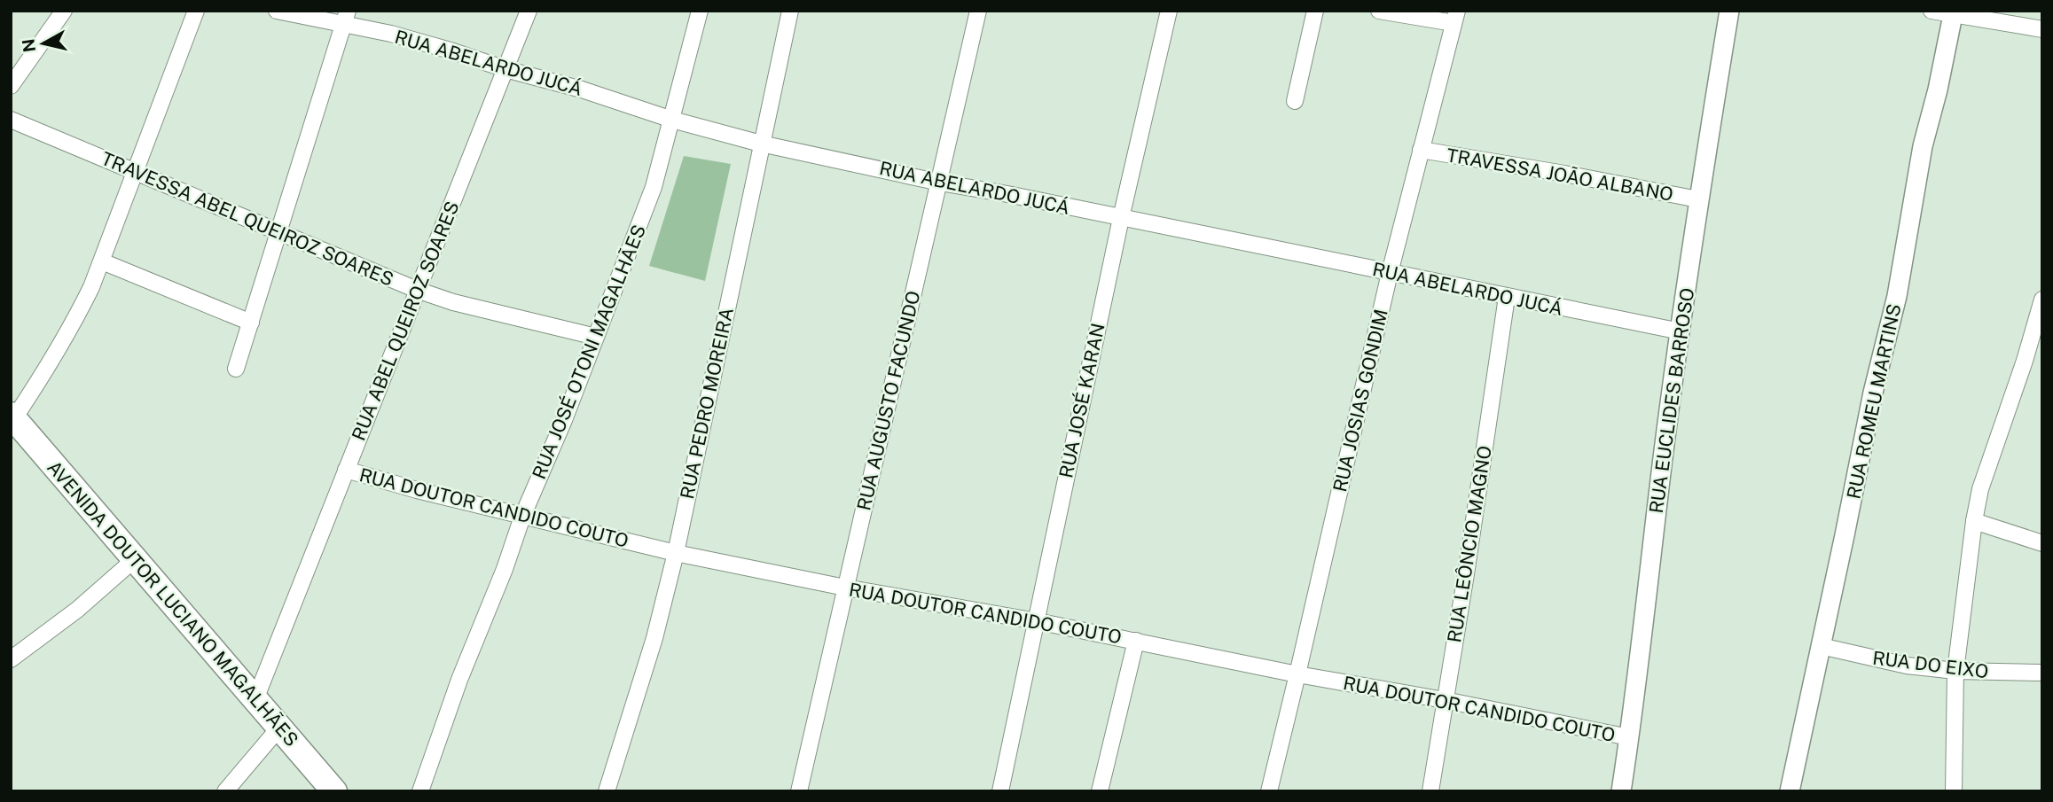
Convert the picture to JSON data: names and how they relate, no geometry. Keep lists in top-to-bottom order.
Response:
{
  "streets": {
    "main road": ["AVENIDA DOUTOR LUCIANO MAGALHÃES"],
    "street": [
      "RUA ABELARDO JUCÁ",
      "TRAVESSA JOÃO ALBANO",
      "TRAVESSA ABEL QUEIROZ SOARES",
      "RUA ABEL QUEIROZ SOARES",
      "RUA JOSÉ OTONI MAGALHÃES",
      "RUA AUGUSTO FACUNDO",
      "RUA JOSÉ KARAN",
      "RUA JOSIAS GONDIM",
      "RUA EUCLIDES BARROSO",
      "RUA ROMEU MARTINS",
      "RUA PEDRO MOREIRA",
      "RUA DOUTOR CANDIDO COUTO",
      "RUA LEÔNCIO MAGNO",
      "RUA DO EIXO"
    ]
  },
  "crossings": [
    ["RUA ABELARDO JUCÁ", "RUA ABEL QUEIROZ SOARES"],
    ["RUA ABELARDO JUCÁ", "RUA JOSÉ OTONI MAGALHÃES"],
    ["RUA ABELARDO JUCÁ", "RUA AUGUSTO FACUNDO"],
    ["RUA ABELARDO JUCÁ", "RUA JOSÉ KARAN"],
    ["RUA ABELARDO JUCÁ", "RUA JOSIAS GONDIM"],
    ["RUA ABELARDO JUCÁ", "RUA EUCLIDES BARROSO"],
    ["RUA ABELARDO JUCÁ", "RUA PEDRO MOREIRA"],
    ["RUA ABELARDO JUCÁ", "RUA LEÔNCIO MAGNO"],
    ["TRAVESSA JOÃO ALBANO", "RUA JOSIAS GONDIM"],
    ["TRAVESSA JOÃO ALBANO", "RUA EUCLIDES BARROSO"],
    ["TRAVESSA ABEL QUEIROZ SOARES", "RUA ABEL QUEIROZ SOARES"],
    ["TRAVESSA ABEL QUEIROZ SOARES", "RUA JOSÉ OTONI MAGALHÃES"],
    ["RUA ABEL QUEIROZ SOARES", "RUA DOUTOR CANDIDO COUTO"],
    ["RUA ABEL QUEIROZ SOARES", "AVENIDA DOUTOR LUCIANO MAGALHÃES"],
    ["RUA JOSÉ OTONI MAGALHÃES", "RUA DOUTOR CANDIDO COUTO"],
    ["RUA AUGUSTO FACUNDO", "RUA DOUTOR CANDIDO COUTO"],
    ["RUA JOSÉ KARAN", "RUA DOUTOR CANDIDO COUTO"],
    ["RUA JOSIAS GONDIM", "RUA DOUTOR CANDIDO COUTO"],
    ["RUA EUCLIDES BARROSO", "RUA DOUTOR CANDIDO COUTO"],
    ["RUA ROMEU MARTINS", "RUA DO EIXO"],
    ["RUA PEDRO MOREIRA", "RUA DOUTOR CANDIDO COUTO"],
    ["RUA DOUTOR CANDIDO COUTO", "RUA LEÔNCIO MAGNO"]
  ],
  "north": "left"
}
